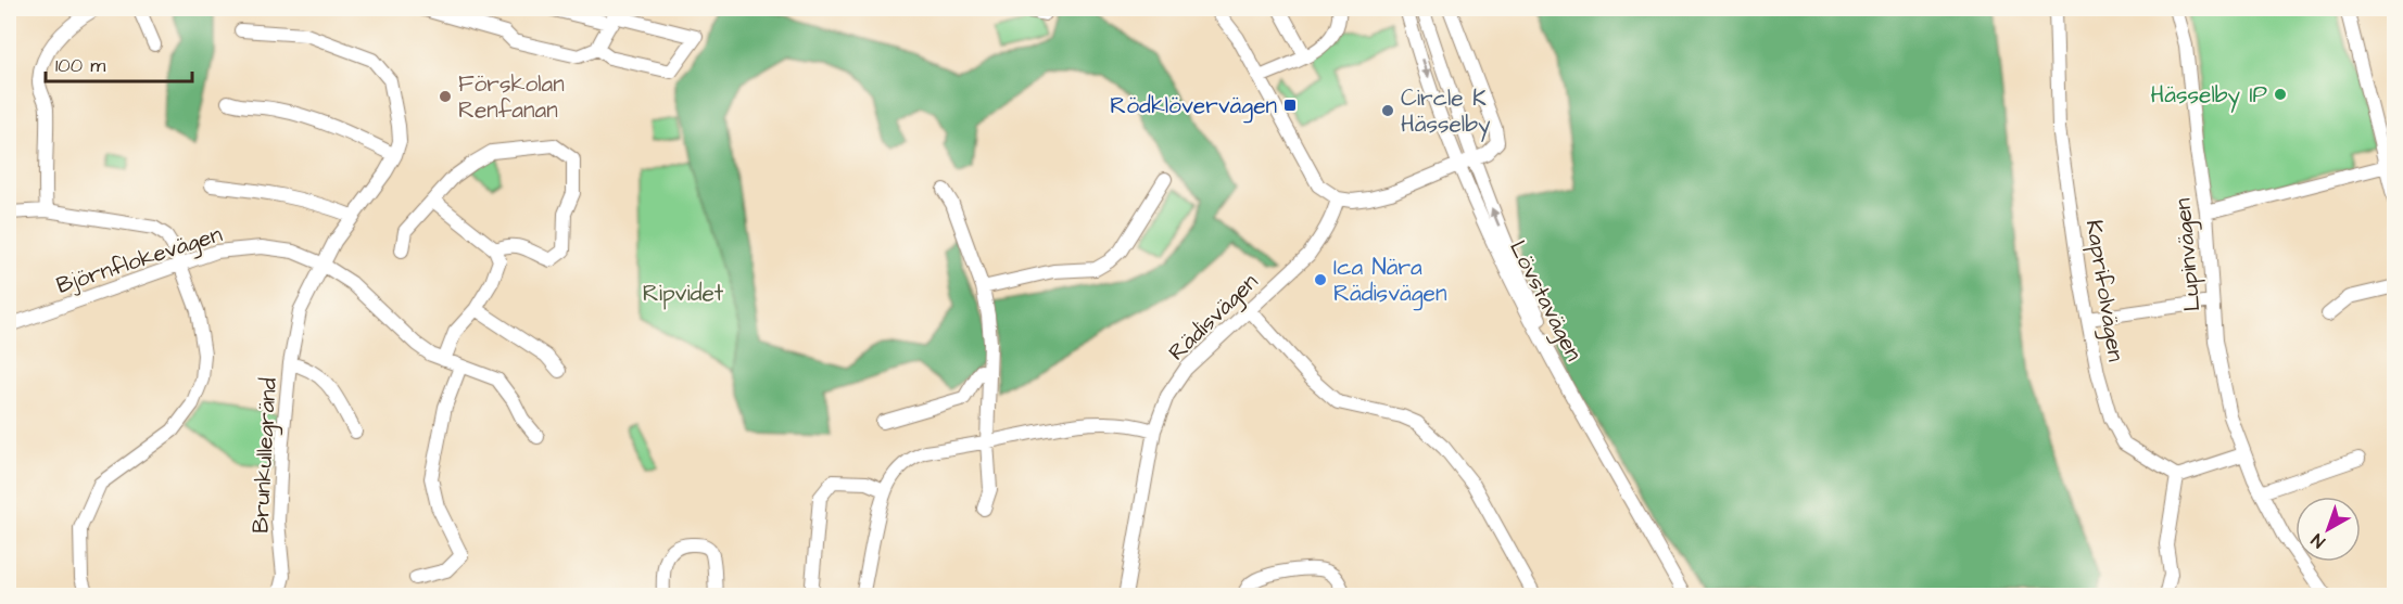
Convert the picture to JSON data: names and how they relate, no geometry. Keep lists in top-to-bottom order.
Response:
{
  "streets": {
    "street": [
      "Lupinvägen",
      "Björnflokevägen",
      "Kaprifolvägen",
      "Lövstavägen",
      "Rädisvägen",
      "Brunkullegränd"
    ]
  },
  "crossings": [
    ["Björnflokevägen", "Brunkullegränd"]
  ],
  "parks": ["Ripvidet"],
  "places": {
    "other": [
      "Hässelby IP",
      "Förskolan Renfanan",
      "Circle K Hässelby",
      "Ica Nära Rädisvägen"
    ],
    "transit": ["Rödklövervägen"]
  },
  "scale_bar": "100 m",
  "north": "bottom left"
}
